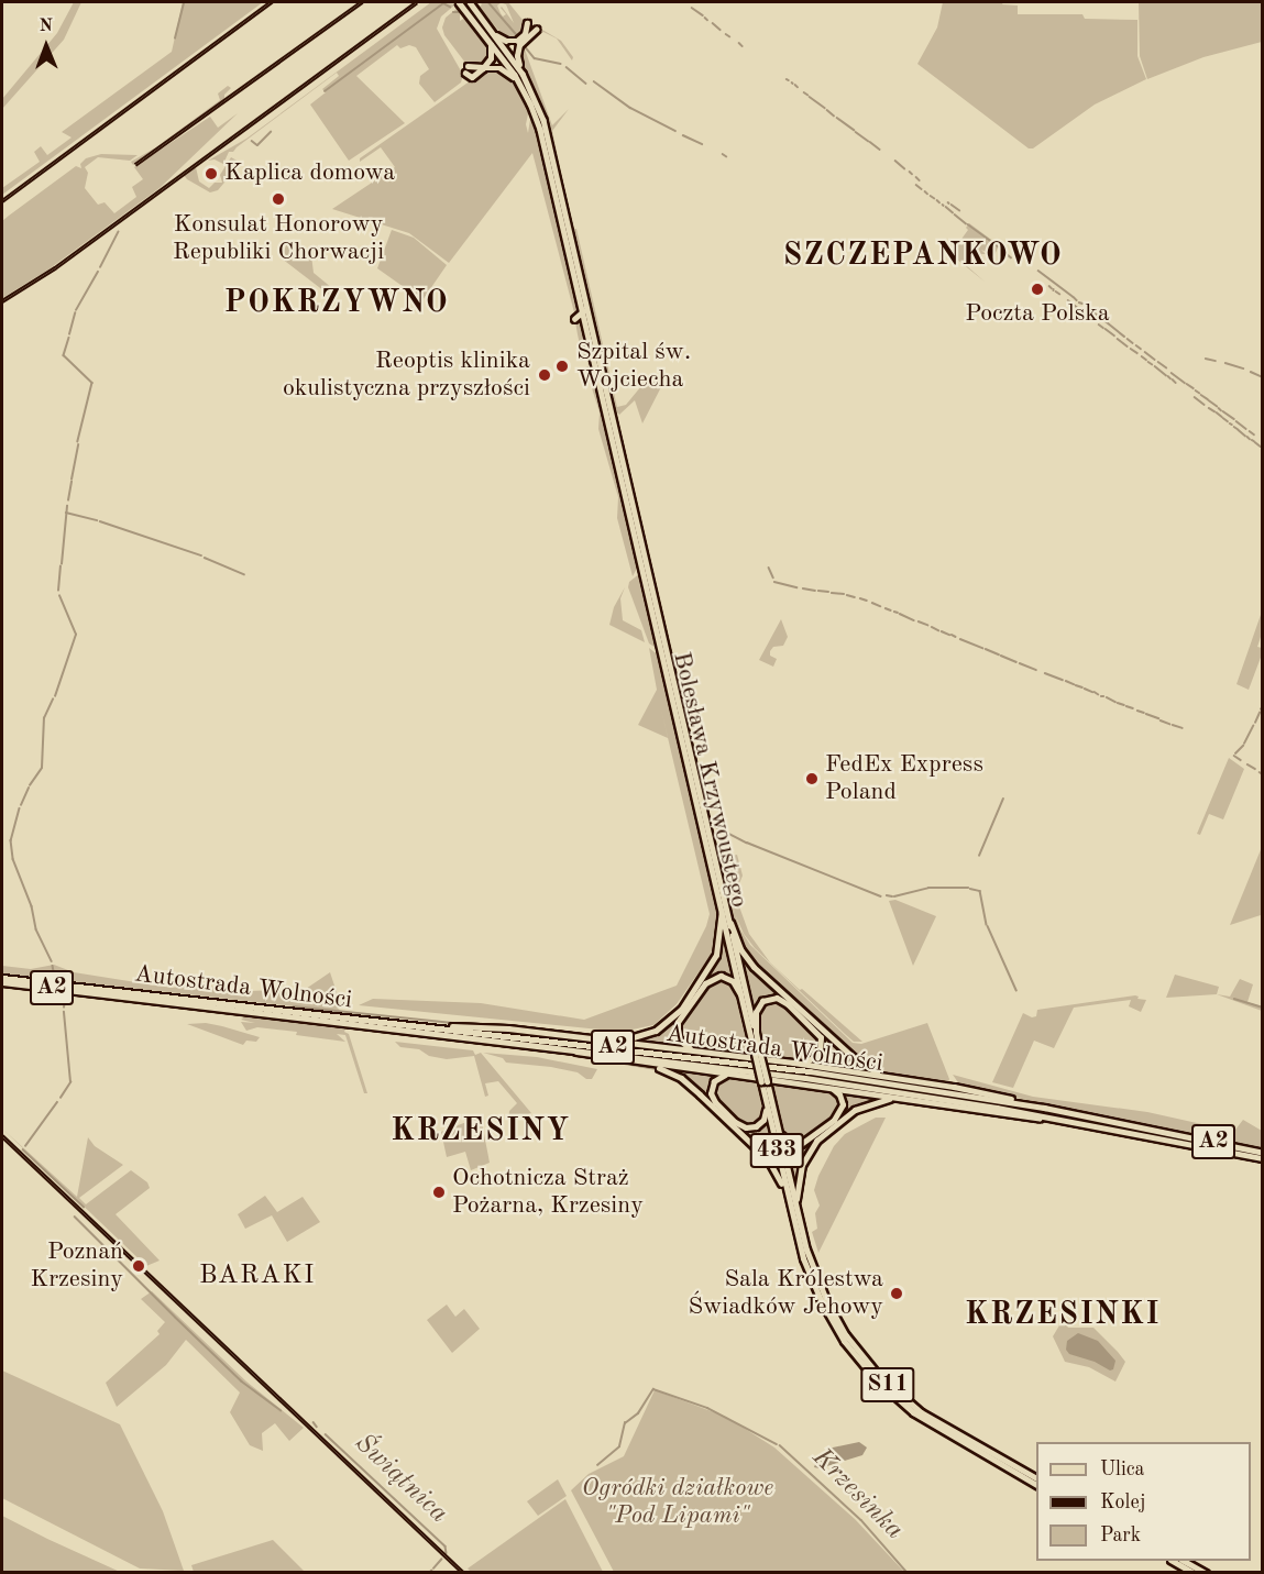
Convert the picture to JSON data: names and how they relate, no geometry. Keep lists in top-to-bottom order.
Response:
{
  "streets": {
    "highway": [
      "Bolesława Krzywoustego",
      "A2",
      "Autostrada Wolności",
      "433",
      "S11"
    ]
  },
  "crossings": [
    ["Bolesława Krzywoustego", "S11"],
    ["Autostrada Wolności", "S11"]
  ],
  "districts": [
    "SZCZEPANKOWO",
    "POKRZYWNO",
    "KRZESINY",
    "BARAKI",
    "KRZESINKI"
  ],
  "water": ["Świątnica", "Krzesinka"],
  "parks": ["Ogródki działkowe \"Pod Lipami\""],
  "places": [
    "Kaplica domowa",
    "Konsulat Honorowy Republiki Chorwacji",
    "Poczta Polska",
    "Szpital św. Wojciecha",
    "Reoptis klinika okulistyczna przyszłości",
    "FedEx Express Poland",
    "Ochotnicza Straż Pożarna, Krzesiny",
    "Poznań Krzesiny",
    "Sala Królestwa Świadków Jehowy"
  ],
  "legend": ["Ulica", "Kolej", "Park"],
  "north": "top"
}
